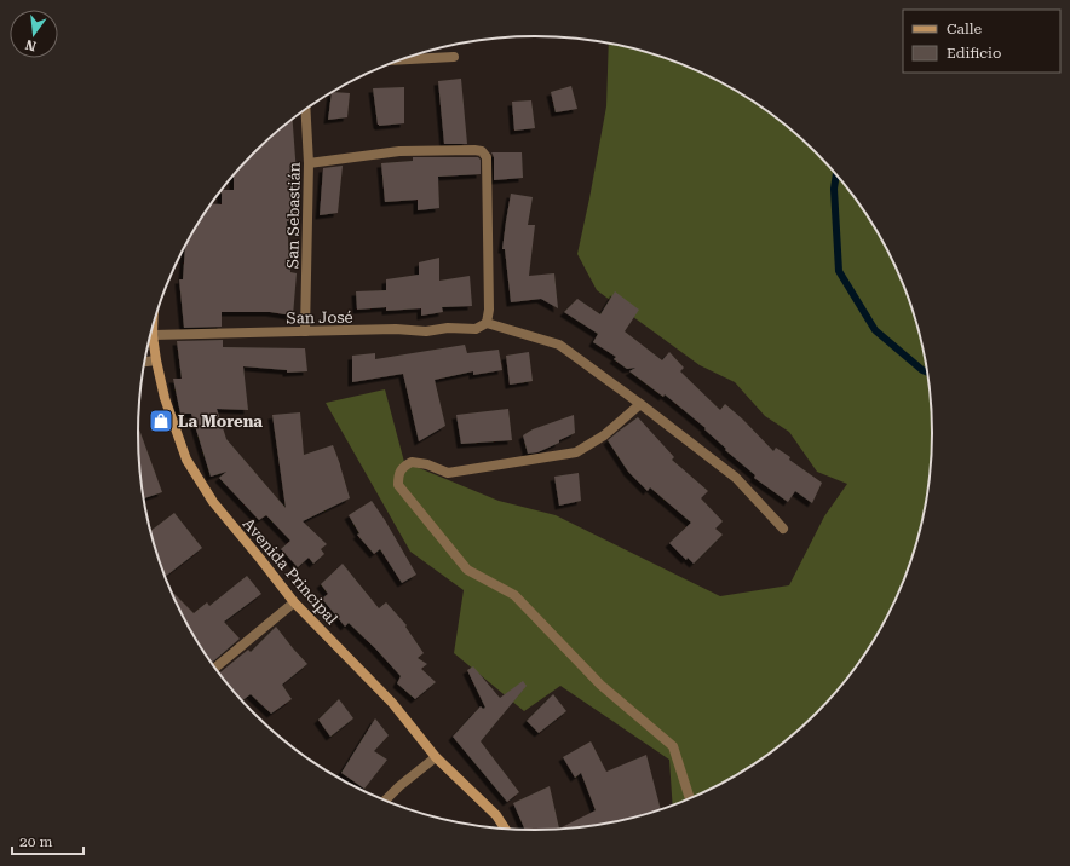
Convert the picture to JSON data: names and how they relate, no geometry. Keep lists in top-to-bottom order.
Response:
{
  "streets": {
    "street": ["San Sebastián", "San José", "Avenida Principal"]
  },
  "crossings": [
    ["San Sebastián", "San José"],
    ["San José", "Avenida Principal"]
  ],
  "places": {
    "shop": ["La Morena"]
  },
  "legend": ["Calle", "Edificio"],
  "scale_bar": "20 m",
  "north": "bottom"
}
